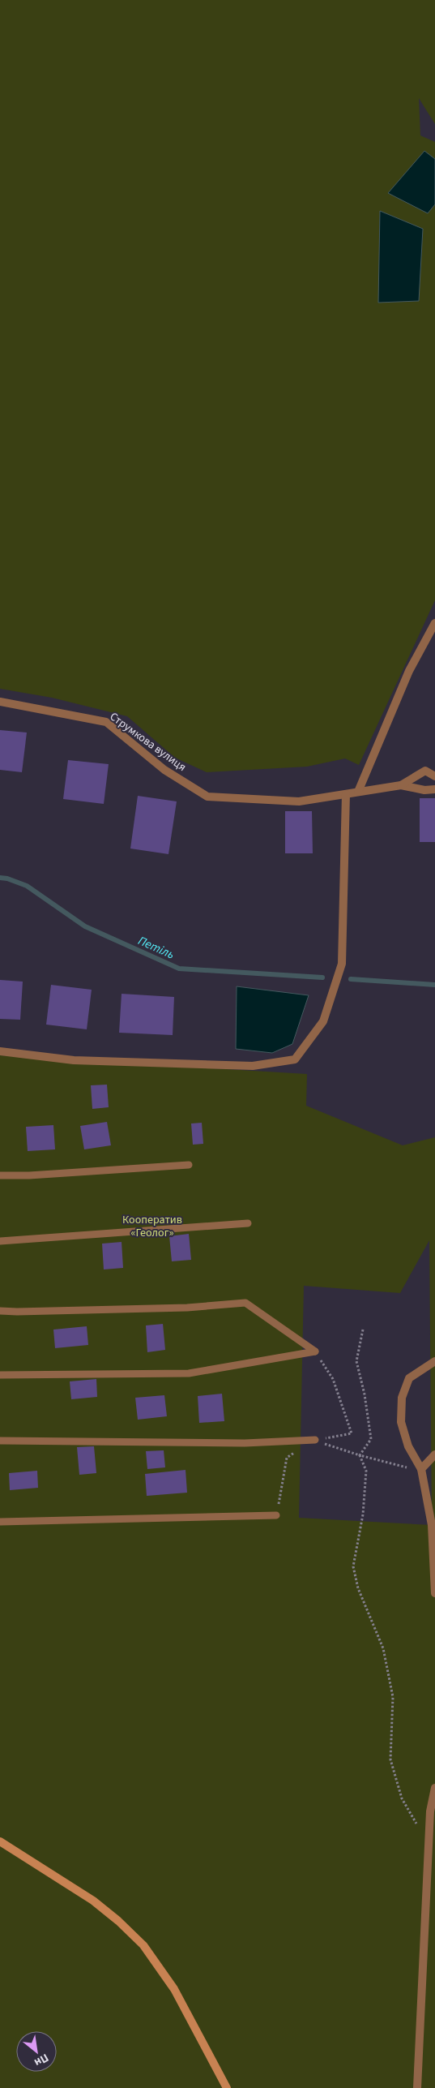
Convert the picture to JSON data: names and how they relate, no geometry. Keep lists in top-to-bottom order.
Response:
{
  "streets": {
    "street": ["Струмкова вулиця"]
  },
  "water": ["Петіль"],
  "parks": ["Кооператив «Геолог»"],
  "north": "bottom right"
}
